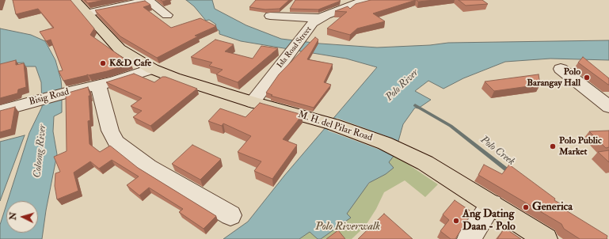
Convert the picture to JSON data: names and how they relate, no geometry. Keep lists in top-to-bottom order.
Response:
{
  "streets": {
    "main road": ["M. H. del Pilar Road"],
    "street": ["Isla Road Street", "Bisig Road"]
  },
  "crossings": [
    ["Isla Road Street", "M. H. del Pilar Road"],
    ["Bisig Road", "M. H. del Pilar Road"]
  ],
  "water": ["Polo River", "Coloong River", "Polo Creek"],
  "parks": ["Polo Riverwalk"],
  "places": [
    "K&D Cafe",
    "Polo Barangay Hall",
    "Polo Public Market",
    "Generica",
    "Ang Dating Daan - Polo"
  ],
  "north": "left"
}
